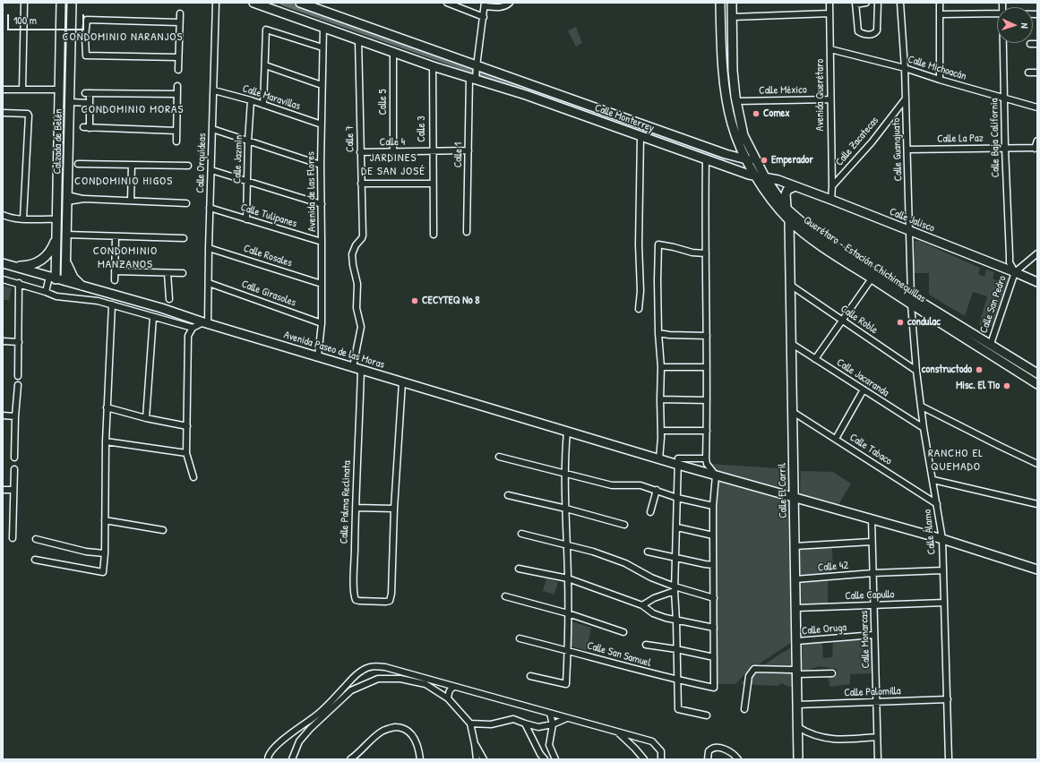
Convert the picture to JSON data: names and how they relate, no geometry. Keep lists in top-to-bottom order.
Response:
{
  "streets": {
    "main road": [
      "Calle Monterrey",
      "Calzada de Belén",
      "Calle Jalisco",
      "Querétaro - Estación Chichimequillas",
      "Avenida Paseo de las Moras",
      "Calle El Carril"
    ],
    "street": [
      "Calle Michoacán",
      "Calle México",
      "Avenida Querétaro",
      "Calle Maravillas",
      "Calle 5",
      "Calle 3",
      "Calle Baja California",
      "Calle 7",
      "Calle La Paz",
      "Calle Zacatecas",
      "Calle 4",
      "Calle Guanajuato",
      "Calle 1",
      "Calle Jazmín",
      "Calle Orquídeas",
      "Avenida de las Flores",
      "Calle Tulipanes",
      "Calle Rosales",
      "Calle Girasoles",
      "Calle San Pedro",
      "Calle Roble",
      "Calle Jacaranda",
      "Calle Tabaco",
      "Calle Palma Reclinata",
      "Calle Álamo",
      "Calle 42",
      "Calle Capullo",
      "Calle Oruga",
      "Calle Monarcas",
      "Calle San Samuel",
      "Calle Palomilla"
    ]
  },
  "crossings": [
    ["Calle Michoacán", "Avenida Querétaro"],
    ["Calle Michoacán", "Calle Baja California"],
    ["Calle Michoacán", "Calle Guanajuato"],
    ["Calle México", "Avenida Querétaro"],
    ["Calle México", "Querétaro - Estación Chichimequillas"],
    ["Avenida Querétaro", "Calle Zacatecas"],
    ["Calle Maravillas", "Calle Jazmín"],
    ["Calle Maravillas", "Calle Orquídeas"],
    ["Calle Maravillas", "Avenida de las Flores"],
    ["Calle 5", "Calle Monterrey"],
    ["Calle 5", "Calle 4"],
    ["Calle Monterrey", "Calle 3"],
    ["Calle Monterrey", "Calle 7"],
    ["Calle Monterrey", "Calle 1"],
    ["Calle Monterrey", "Avenida de las Flores"],
    ["Calle Monterrey", "Calle Jalisco"],
    ["Calle Monterrey", "Querétaro - Estación Chichimequillas"],
    ["Calle 3", "Calle 4"],
    ["Calle Baja California", "Calle La Paz"],
    ["Calle Baja California", "Calle Jalisco"],
    ["Calle Baja California", "Calle San Pedro"],
    ["Calle 7", "Calle 4"],
    ["Calle 7", "Avenida Paseo de las Moras"],
    ["Calle La Paz", "Calle Guanajuato"],
    ["Calzada de Belén", "Avenida Paseo de las Moras"],
    ["Calle Zacatecas", "Calle Guanajuato"],
    ["Calle 4", "Calle 1"],
    ["Calle Guanajuato", "Calle Jalisco"],
    ["Calle Guanajuato", "Querétaro - Estación Chichimequillas"],
    ["Calle Guanajuato", "Calle Álamo"],
    ["Calle Jazmín", "Calle Tulipanes"],
    ["Calle Orquídeas", "Calle Tulipanes"],
    ["Calle Orquídeas", "Calle Rosales"],
    ["Calle Orquídeas", "Calle Girasoles"],
    ["Calle Orquídeas", "Avenida Paseo de las Moras"],
    ["Avenida de las Flores", "Calle Tulipanes"],
    ["Avenida de las Flores", "Calle Rosales"],
    ["Avenida de las Flores", "Calle Girasoles"],
    ["Avenida de las Flores", "Avenida Paseo de las Moras"],
    ["Calle Jalisco", "Querétaro - Estación Chichimequillas"],
    ["Calle Jalisco", "Calle San Pedro"],
    ["Querétaro - Estación Chichimequillas", "Calle San Pedro"],
    ["Querétaro - Estación Chichimequillas", "Calle El Carril"],
    ["Querétaro - Estación Chichimequillas", "Calle Álamo"],
    ["Calle Roble", "Calle El Carril"],
    ["Calle Roble", "Calle Álamo"],
    ["Avenida Paseo de las Moras", "Calle El Carril"],
    ["Avenida Paseo de las Moras", "Calle Palma Reclinata"],
    ["Avenida Paseo de las Moras", "Calle Álamo"],
    ["Avenida Paseo de las Moras", "Calle Monarcas"],
    ["Calle Jacaranda", "Calle El Carril"],
    ["Calle Jacaranda", "Calle Álamo"],
    ["Calle Tabaco", "Calle El Carril"],
    ["Calle Tabaco", "Calle Álamo"],
    ["Calle El Carril", "Calle 42"],
    ["Calle El Carril", "Calle Capullo"],
    ["Calle El Carril", "Calle Oruga"],
    ["Calle El Carril", "Calle Palomilla"],
    ["Calle Álamo", "Calle 42"],
    ["Calle Álamo", "Calle Capullo"],
    ["Calle Álamo", "Calle Palomilla"],
    ["Calle 42", "Calle Monarcas"],
    ["Calle Capullo", "Calle Monarcas"],
    ["Calle Oruga", "Calle Monarcas"],
    ["Calle Monarcas", "Calle Palomilla"]
  ],
  "districts": [
    "CONDOMINIO NARANJOS",
    "CONDOMINIO MORAS",
    "JARDINES DE SAN JOSÉ",
    "CONDOMINIO HIGOS",
    "CONDOMINIO MANZANOS",
    "RANCHO EL QUEMADO"
  ],
  "places": [
    "Comex",
    "Emperador",
    "CECYTEQ No 8",
    "condulac",
    "constructodo",
    "Misc. El Tío"
  ],
  "scale_bar": "100 m",
  "north": "right"
}
